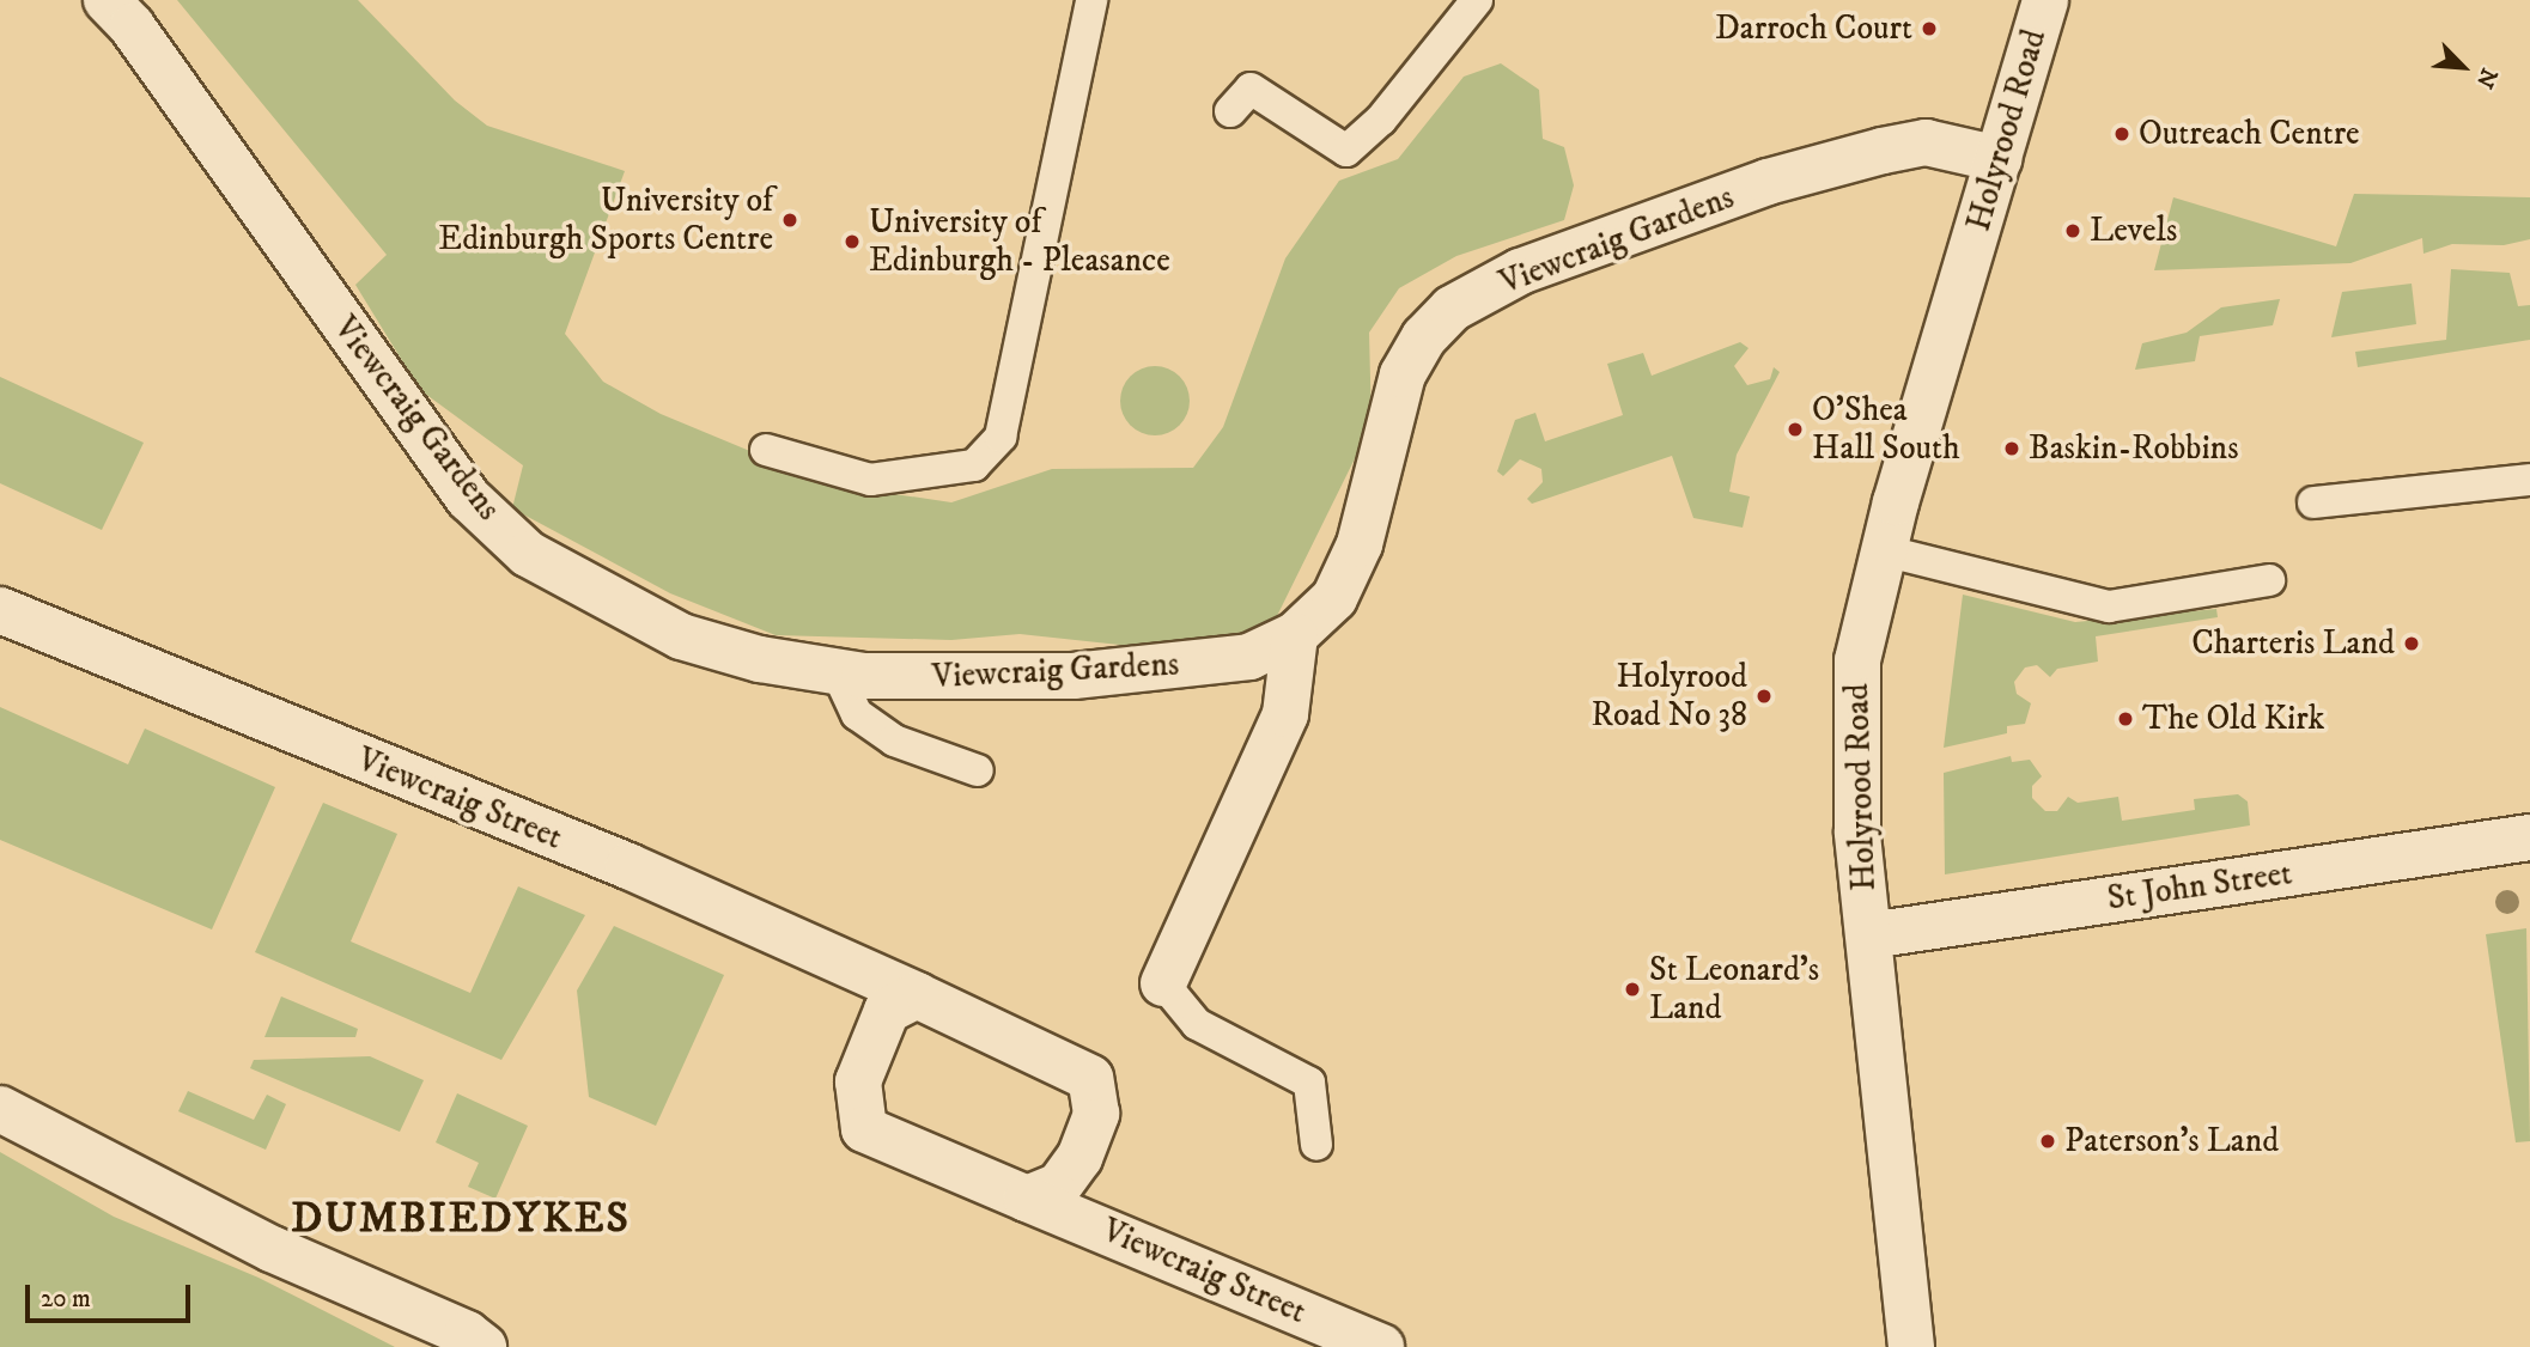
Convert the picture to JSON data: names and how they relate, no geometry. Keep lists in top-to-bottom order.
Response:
{
  "streets": {
    "street": [
      "Holyrood Road",
      "Viewcraig Gardens",
      "Viewcraig Street",
      "St John Street"
    ]
  },
  "crossings": [
    ["Holyrood Road", "Viewcraig Gardens"],
    ["Holyrood Road", "St John Street"]
  ],
  "districts": ["DUMBIEDYKES"],
  "places": [
    "Darroch Court",
    "Outreach Centre",
    "University of Edinburgh Sports Centre",
    "Levels",
    "University of Edinburgh - Pleasance",
    "O'Shea Hall South",
    "Baskin-Robbins",
    "Charteris Land",
    "Holyrood Road No 38",
    "The Old Kirk",
    "St Leonard's Land",
    "Paterson's Land"
  ],
  "scale_bar": "20 m",
  "north": "bottom right"
}
